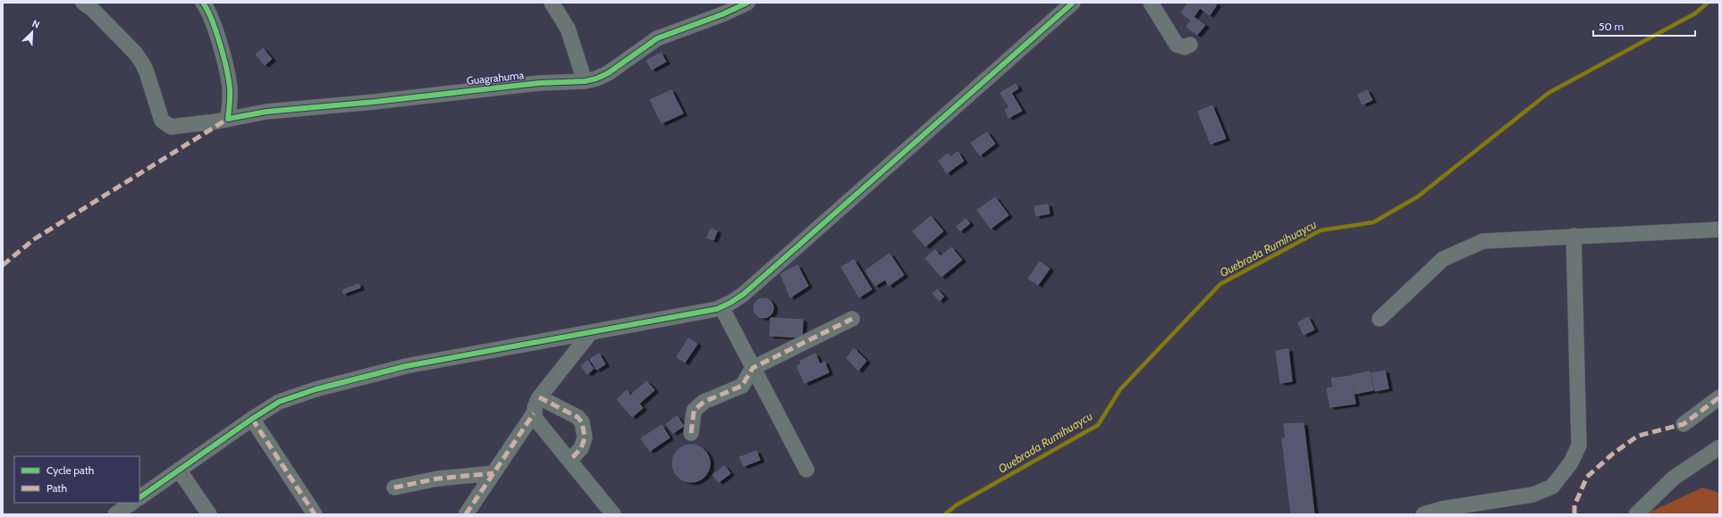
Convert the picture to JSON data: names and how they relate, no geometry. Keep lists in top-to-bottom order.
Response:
{
  "streets": {
    "street": ["Guagrahuma"]
  },
  "water": ["Quebrada Rumihuaycu"],
  "legend": ["Cycle path", "Path"],
  "scale_bar": "50 m",
  "north": "top right"
}
